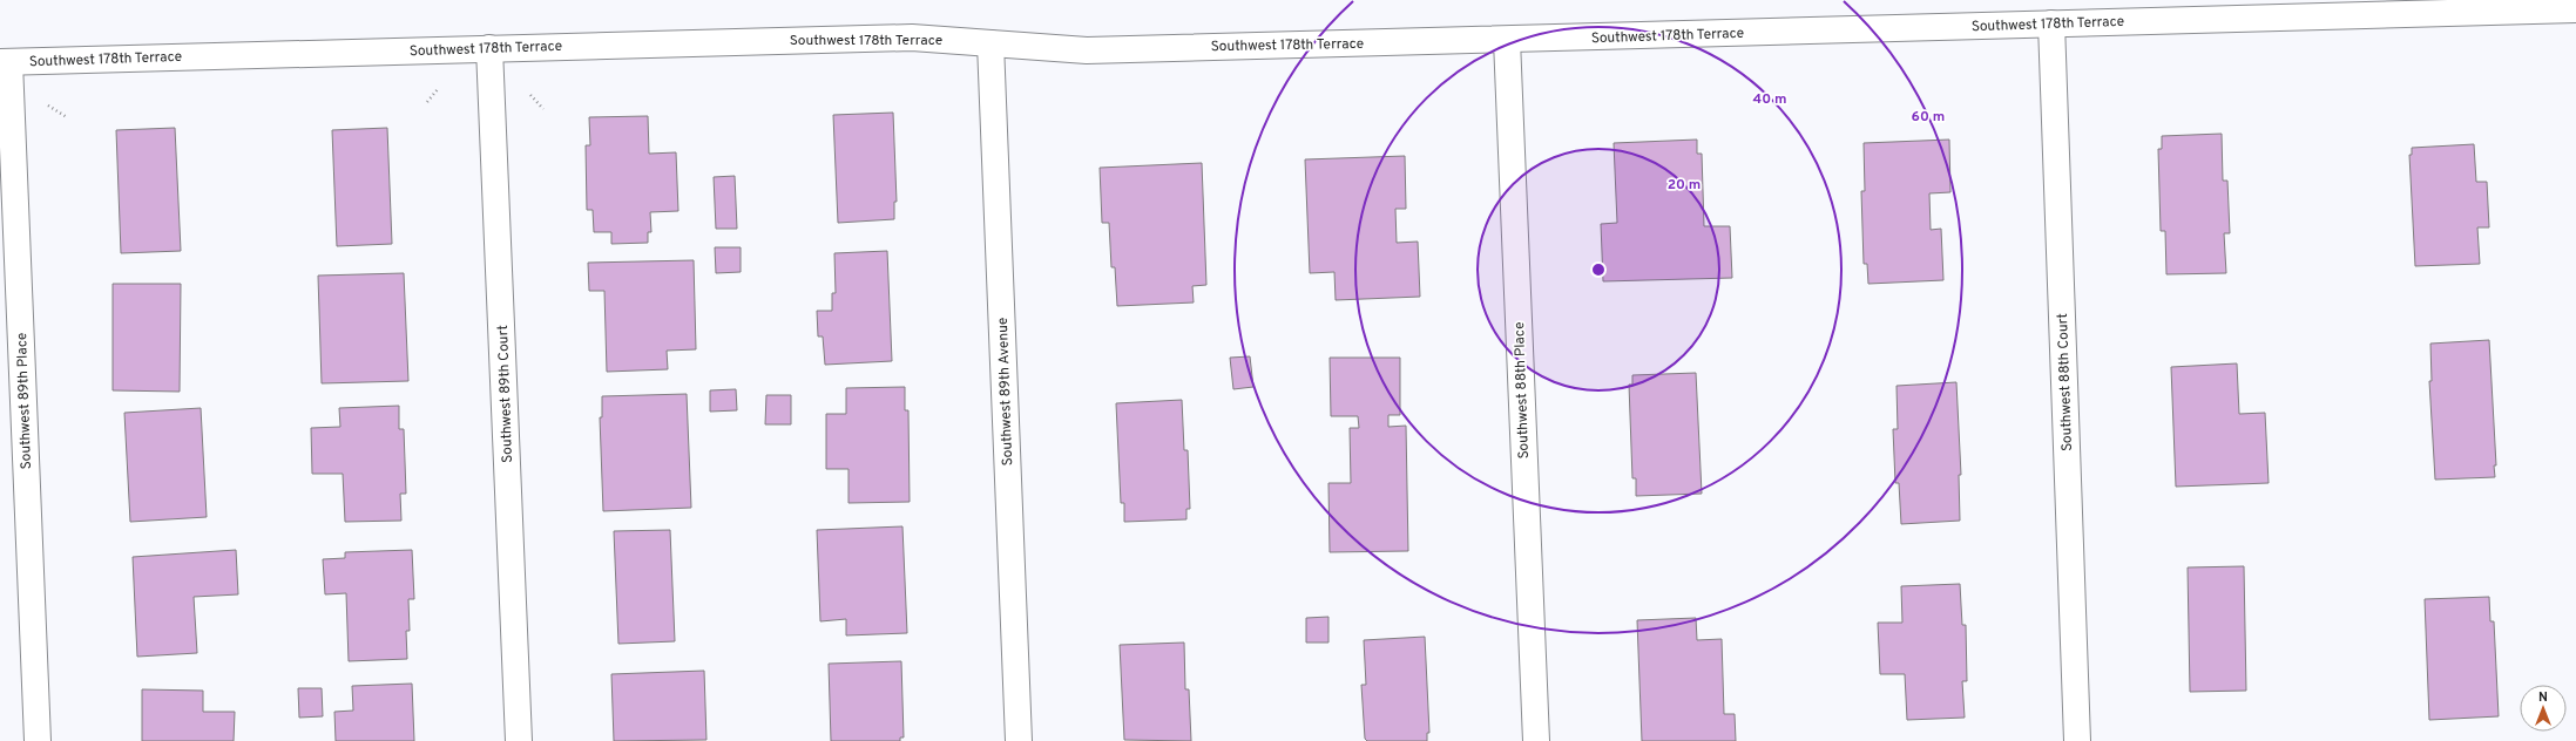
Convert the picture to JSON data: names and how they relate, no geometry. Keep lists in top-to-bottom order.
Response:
{
  "streets": {
    "street": [
      "Southwest 178th Terrace",
      "Southwest 88th Court",
      "Southwest 88th Place",
      "Southwest 89th Avenue",
      "Southwest 89th Court",
      "Southwest 89th Place"
    ]
  },
  "crossings": [
    ["Southwest 178th Terrace", "Southwest 88th Court"],
    ["Southwest 178th Terrace", "Southwest 88th Place"],
    ["Southwest 178th Terrace", "Southwest 89th Avenue"],
    ["Southwest 178th Terrace", "Southwest 89th Court"],
    ["Southwest 178th Terrace", "Southwest 89th Place"]
  ],
  "north": "top",
  "rings": ["40 m", "60 m", "20 m"]
}
